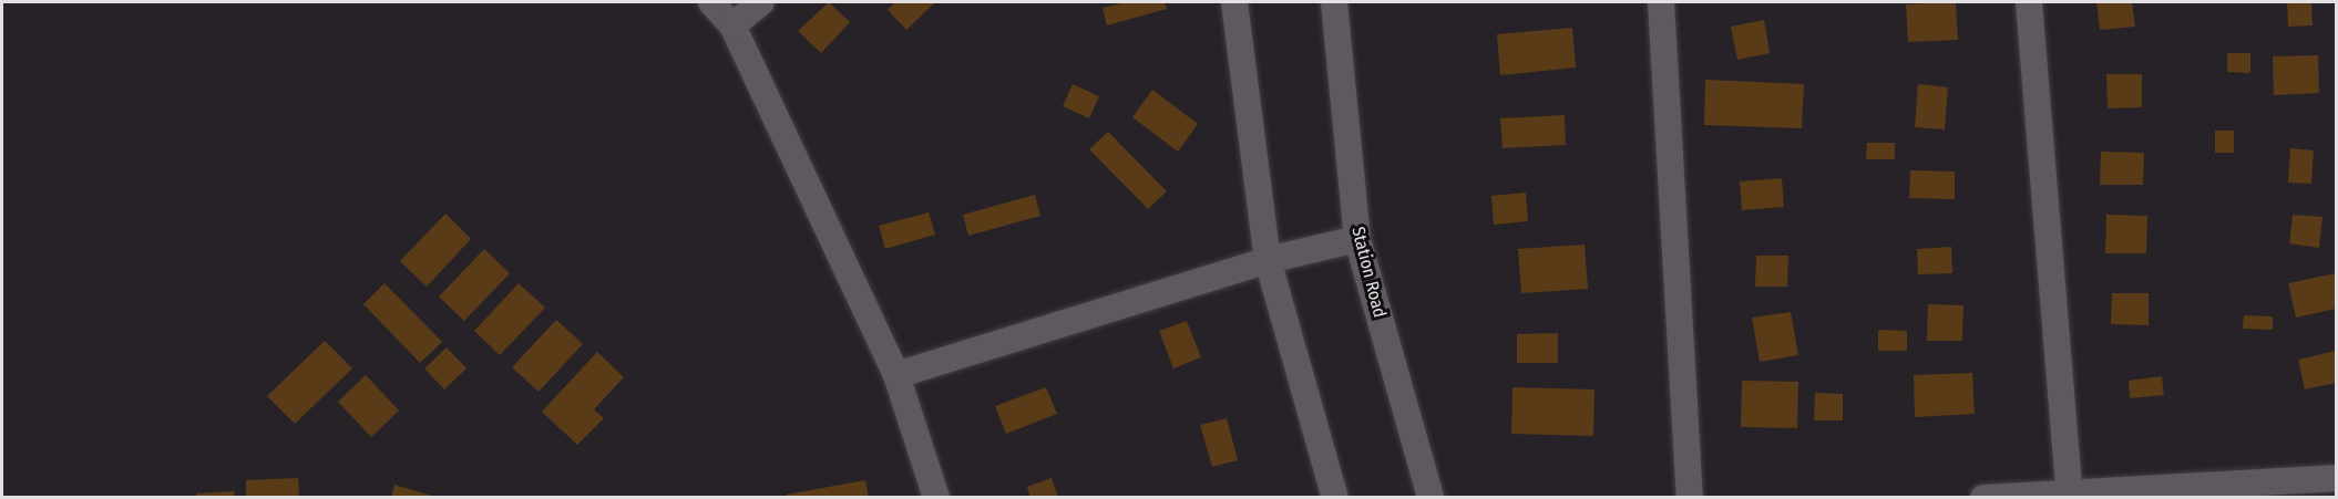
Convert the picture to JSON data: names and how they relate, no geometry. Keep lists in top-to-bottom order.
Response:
{
  "streets": {
    "street": ["Station Road"]
  }
}
